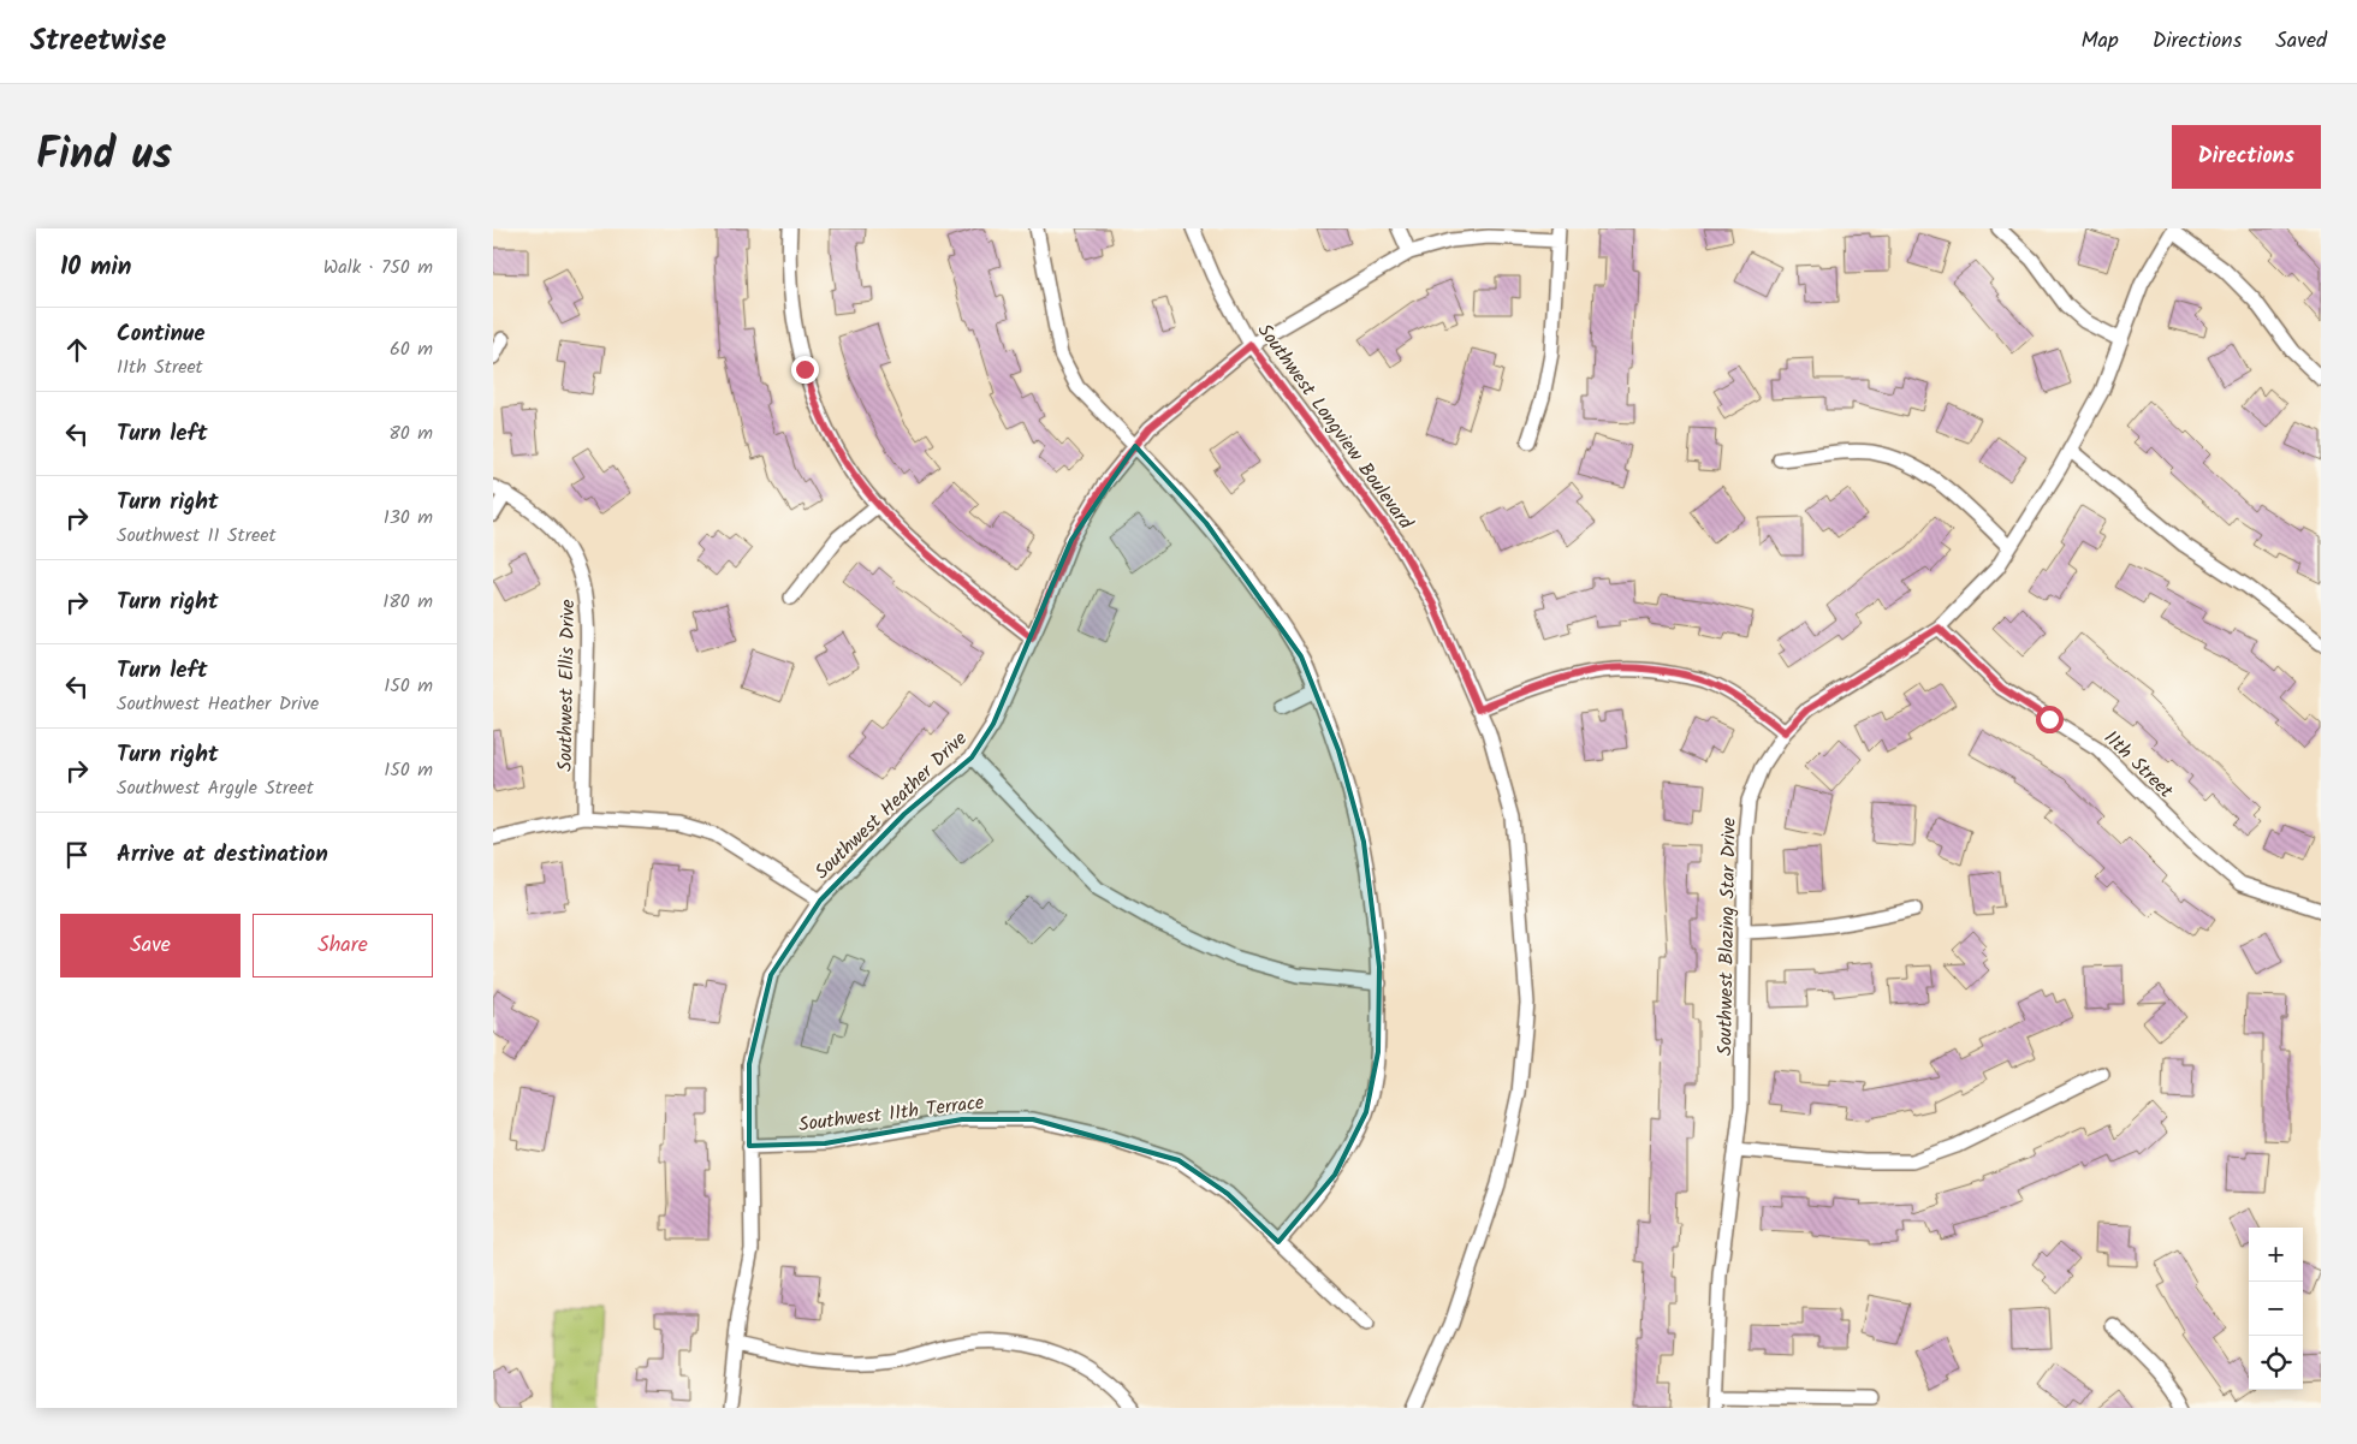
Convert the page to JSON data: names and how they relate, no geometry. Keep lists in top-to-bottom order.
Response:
{
  "streets": {
    "street": [
      "Southwest Longview Boulevard",
      "Southwest Ellis Drive",
      "11th Street",
      "Southwest Heather Drive",
      "Southwest Blazing Star Drive",
      "Southwest 11th Terrace"
    ]
  },
  "crossings": [
    ["Southwest Longview Boulevard", "Southwest Heather Drive"],
    ["11th Street", "Southwest Blazing Star Drive"],
    ["Southwest Heather Drive", "Southwest 11th Terrace"]
  ],
  "page": {
    "header": "Streetwise",
    "nav": ["Map", "Directions", "Saved"],
    "title": "Find us",
    "buttons": [
      "Directions",
      ["Save", "Share"]
    ],
    "heading": ["10 min", "Walk · 750 m"],
    "list": [
      ["Continue", "11th Street", "60 m"],
      ["Turn left", "80 m"],
      ["Turn right", "Southwest 11 Street", "130 m"],
      ["Turn right", "180 m"],
      ["Turn left", "Southwest Heather Drive", "150 m"],
      ["Turn right", "Southwest Argyle Street", "150 m"],
      "Arrive at destination"
    ],
    "map_buttons": ["+", "−"]
  }
}
